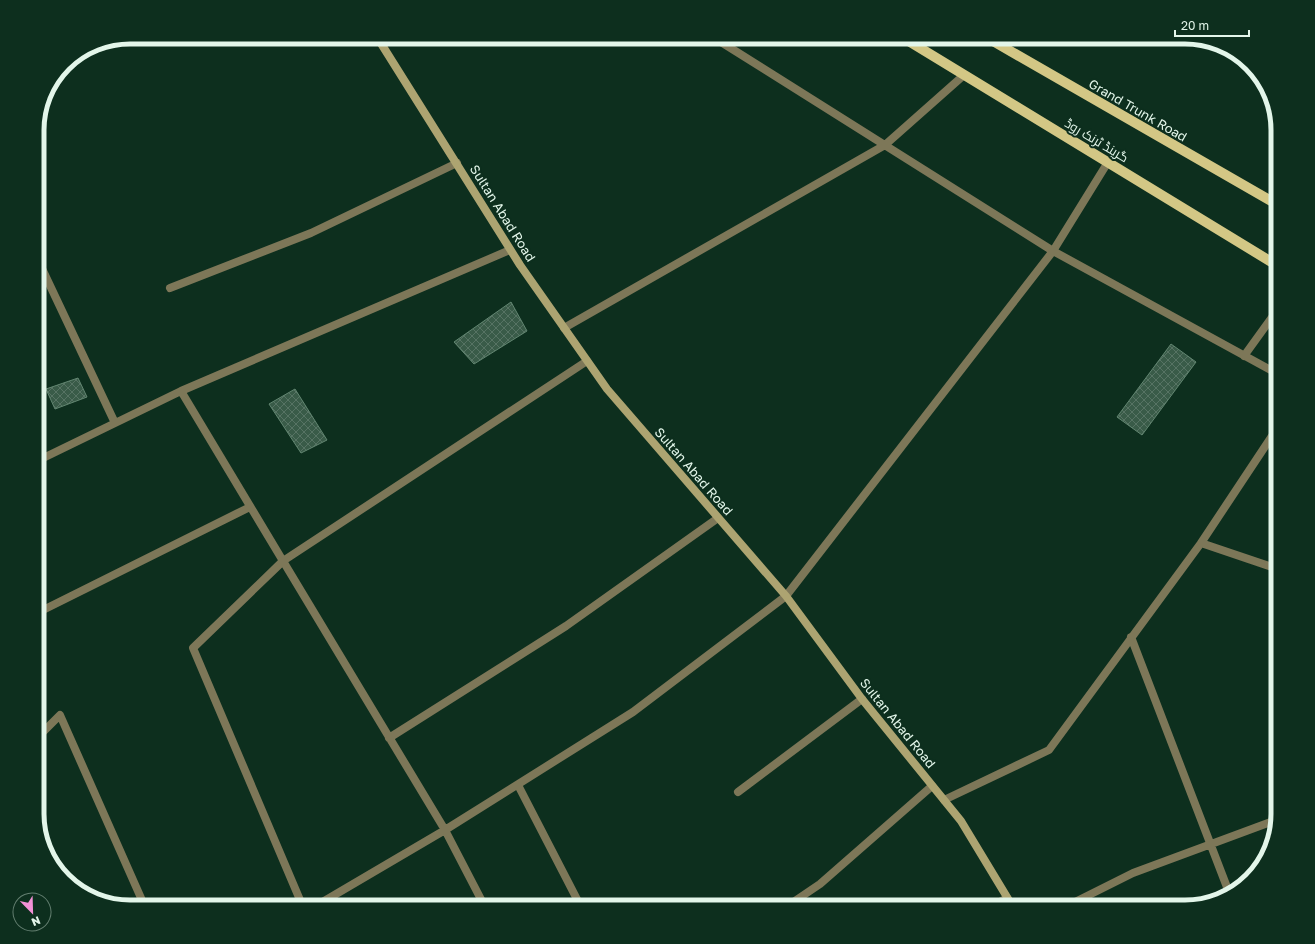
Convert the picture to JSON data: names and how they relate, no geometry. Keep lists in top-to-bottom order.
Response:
{
  "streets": {
    "main road": ["Grand Trunk Road", "گرینڈ ٹرنک روڈ"],
    "street": ["Sultan Abad Road"]
  },
  "scale_bar": "20 m",
  "north": "bottom right"
}
